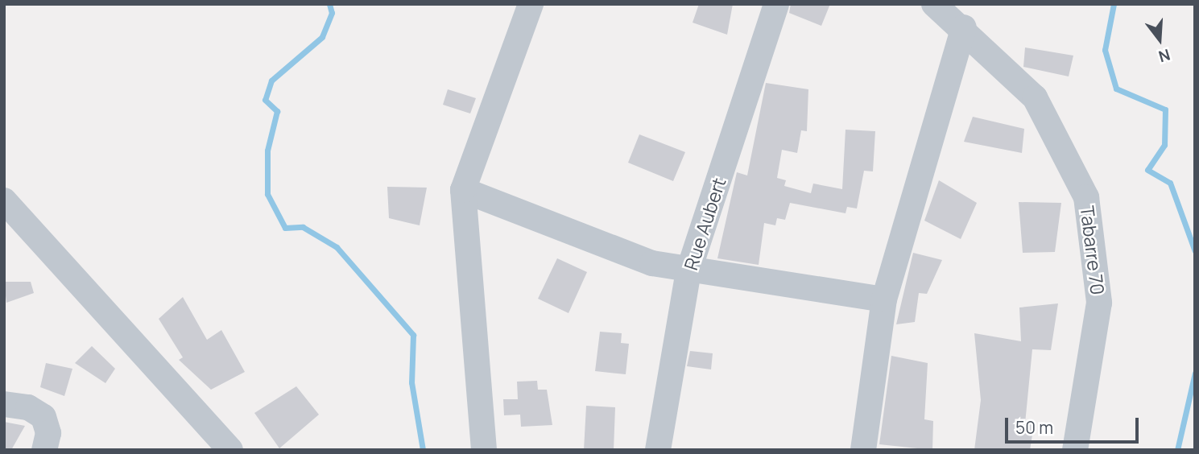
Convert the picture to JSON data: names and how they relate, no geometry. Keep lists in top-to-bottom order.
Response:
{
  "streets": {
    "street": ["Rue Aubert", "Tabarre 70"]
  },
  "scale_bar": "50 m",
  "north": "bottom"
}
